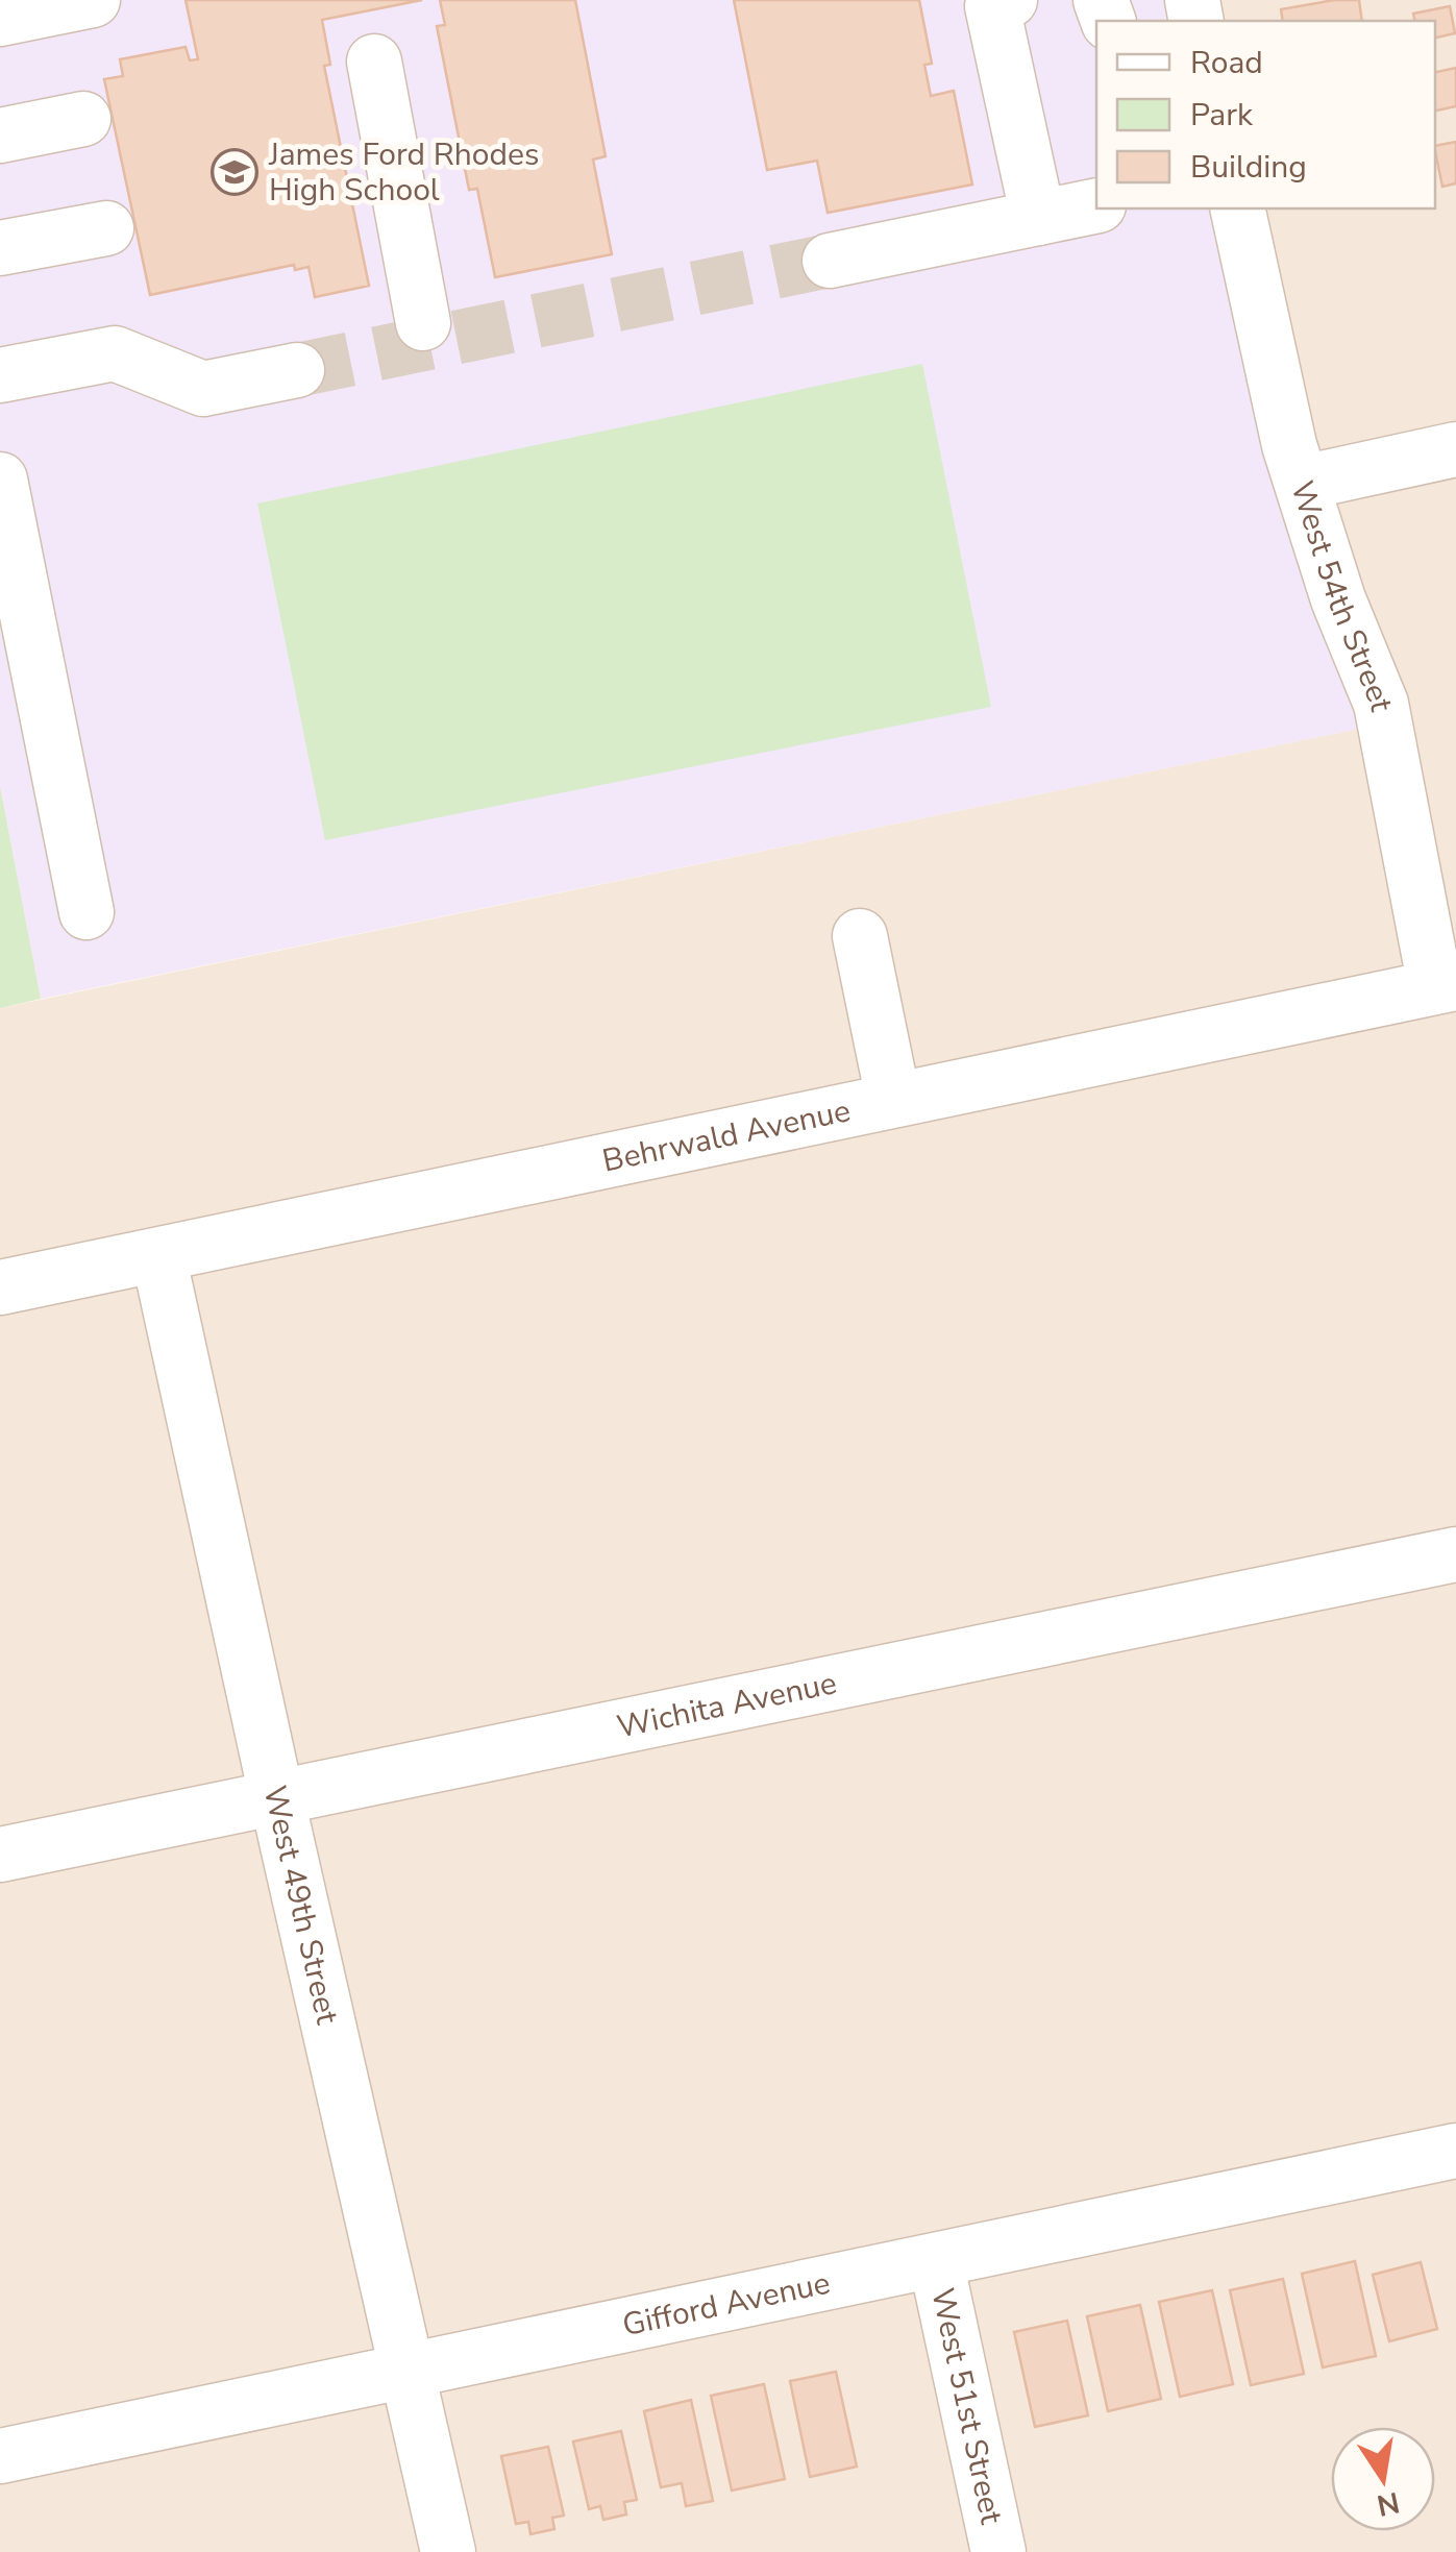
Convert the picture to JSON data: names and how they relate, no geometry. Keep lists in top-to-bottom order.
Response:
{
  "streets": {
    "street": [
      "West 54th Street",
      "Behrwald Avenue",
      "Wichita Avenue",
      "West 49th Street",
      "Gifford Avenue",
      "West 51st Street"
    ]
  },
  "crossings": [
    ["West 54th Street", "Behrwald Avenue"],
    ["Behrwald Avenue", "West 49th Street"],
    ["Wichita Avenue", "West 49th Street"],
    ["West 49th Street", "Gifford Avenue"],
    ["Gifford Avenue", "West 51st Street"]
  ],
  "places": {
    "school or university": ["James Ford Rhodes High School"]
  },
  "legend": ["Road", "Park", "Building"],
  "north": "bottom"
}
